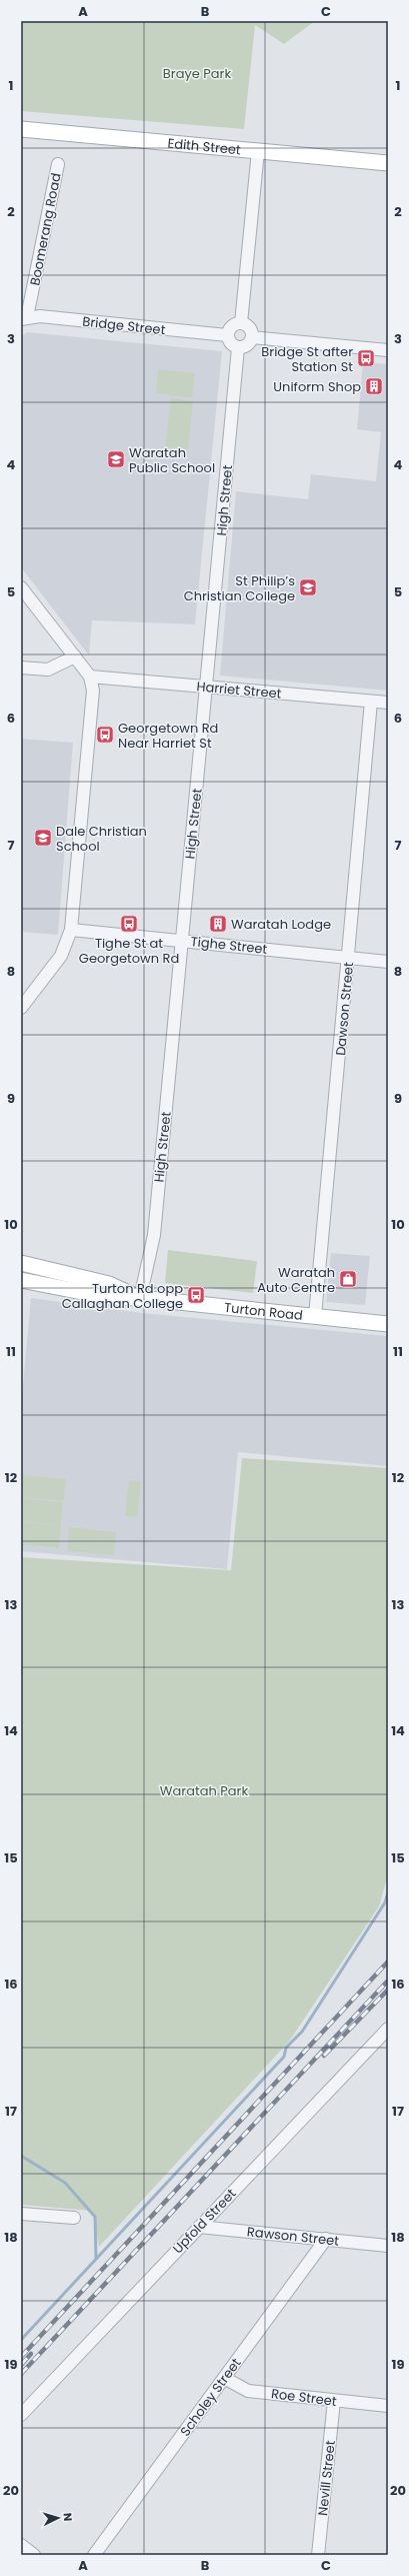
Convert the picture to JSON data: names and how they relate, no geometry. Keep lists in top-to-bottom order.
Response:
{
  "streets": {
    "main road": ["Edith Street", "Turton Road"],
    "street": [
      "Boomerang Road",
      "Bridge Street",
      "High Street",
      "Harriet Street",
      "Tighe Street",
      "Dawson Street",
      "Upfold Street",
      "Rawson Street",
      "Scholey Street",
      "Roe Street",
      "Nevill Street"
    ]
  },
  "crossings": [
    ["Boomerang Road", "Bridge Street"],
    ["Bridge Street", "High Street"],
    ["High Street", "Harriet Street"],
    ["High Street", "Tighe Street"],
    ["High Street", "Turton Road"],
    ["Harriet Street", "Dawson Street"],
    ["Tighe Street", "Dawson Street"],
    ["Dawson Street", "Turton Road"],
    ["Upfold Street", "Rawson Street"],
    ["Rawson Street", "Scholey Street"],
    ["Scholey Street", "Roe Street"],
    ["Roe Street", "Nevill Street"]
  ],
  "parks": ["Braye Park", "Waratah Park"],
  "places": {
    "bus stop": [
      "Bridge St after Station St",
      "Georgetown Rd Near Harriet St",
      "Tighe St at Georgetown Rd",
      "Turton Rd opp Callaghan College"
    ],
    "building": ["Uniform Shop", "Waratah Lodge"],
    "school or university": ["Waratah Public School", "St Philip’s Christian College", "Dale Christian School"],
    "shop": ["Waratah Auto Centre"]
  },
  "north": "right",
  "grid": {
    "columns": ["A", "B", "C"],
    "rows": [
      "1",
      "2",
      "3",
      "4",
      "5",
      "6",
      "7",
      "8",
      "9",
      "10",
      "11",
      "12",
      "13",
      "14",
      "15",
      "16",
      "17",
      "18",
      "19",
      "20"
    ]
  }
}
